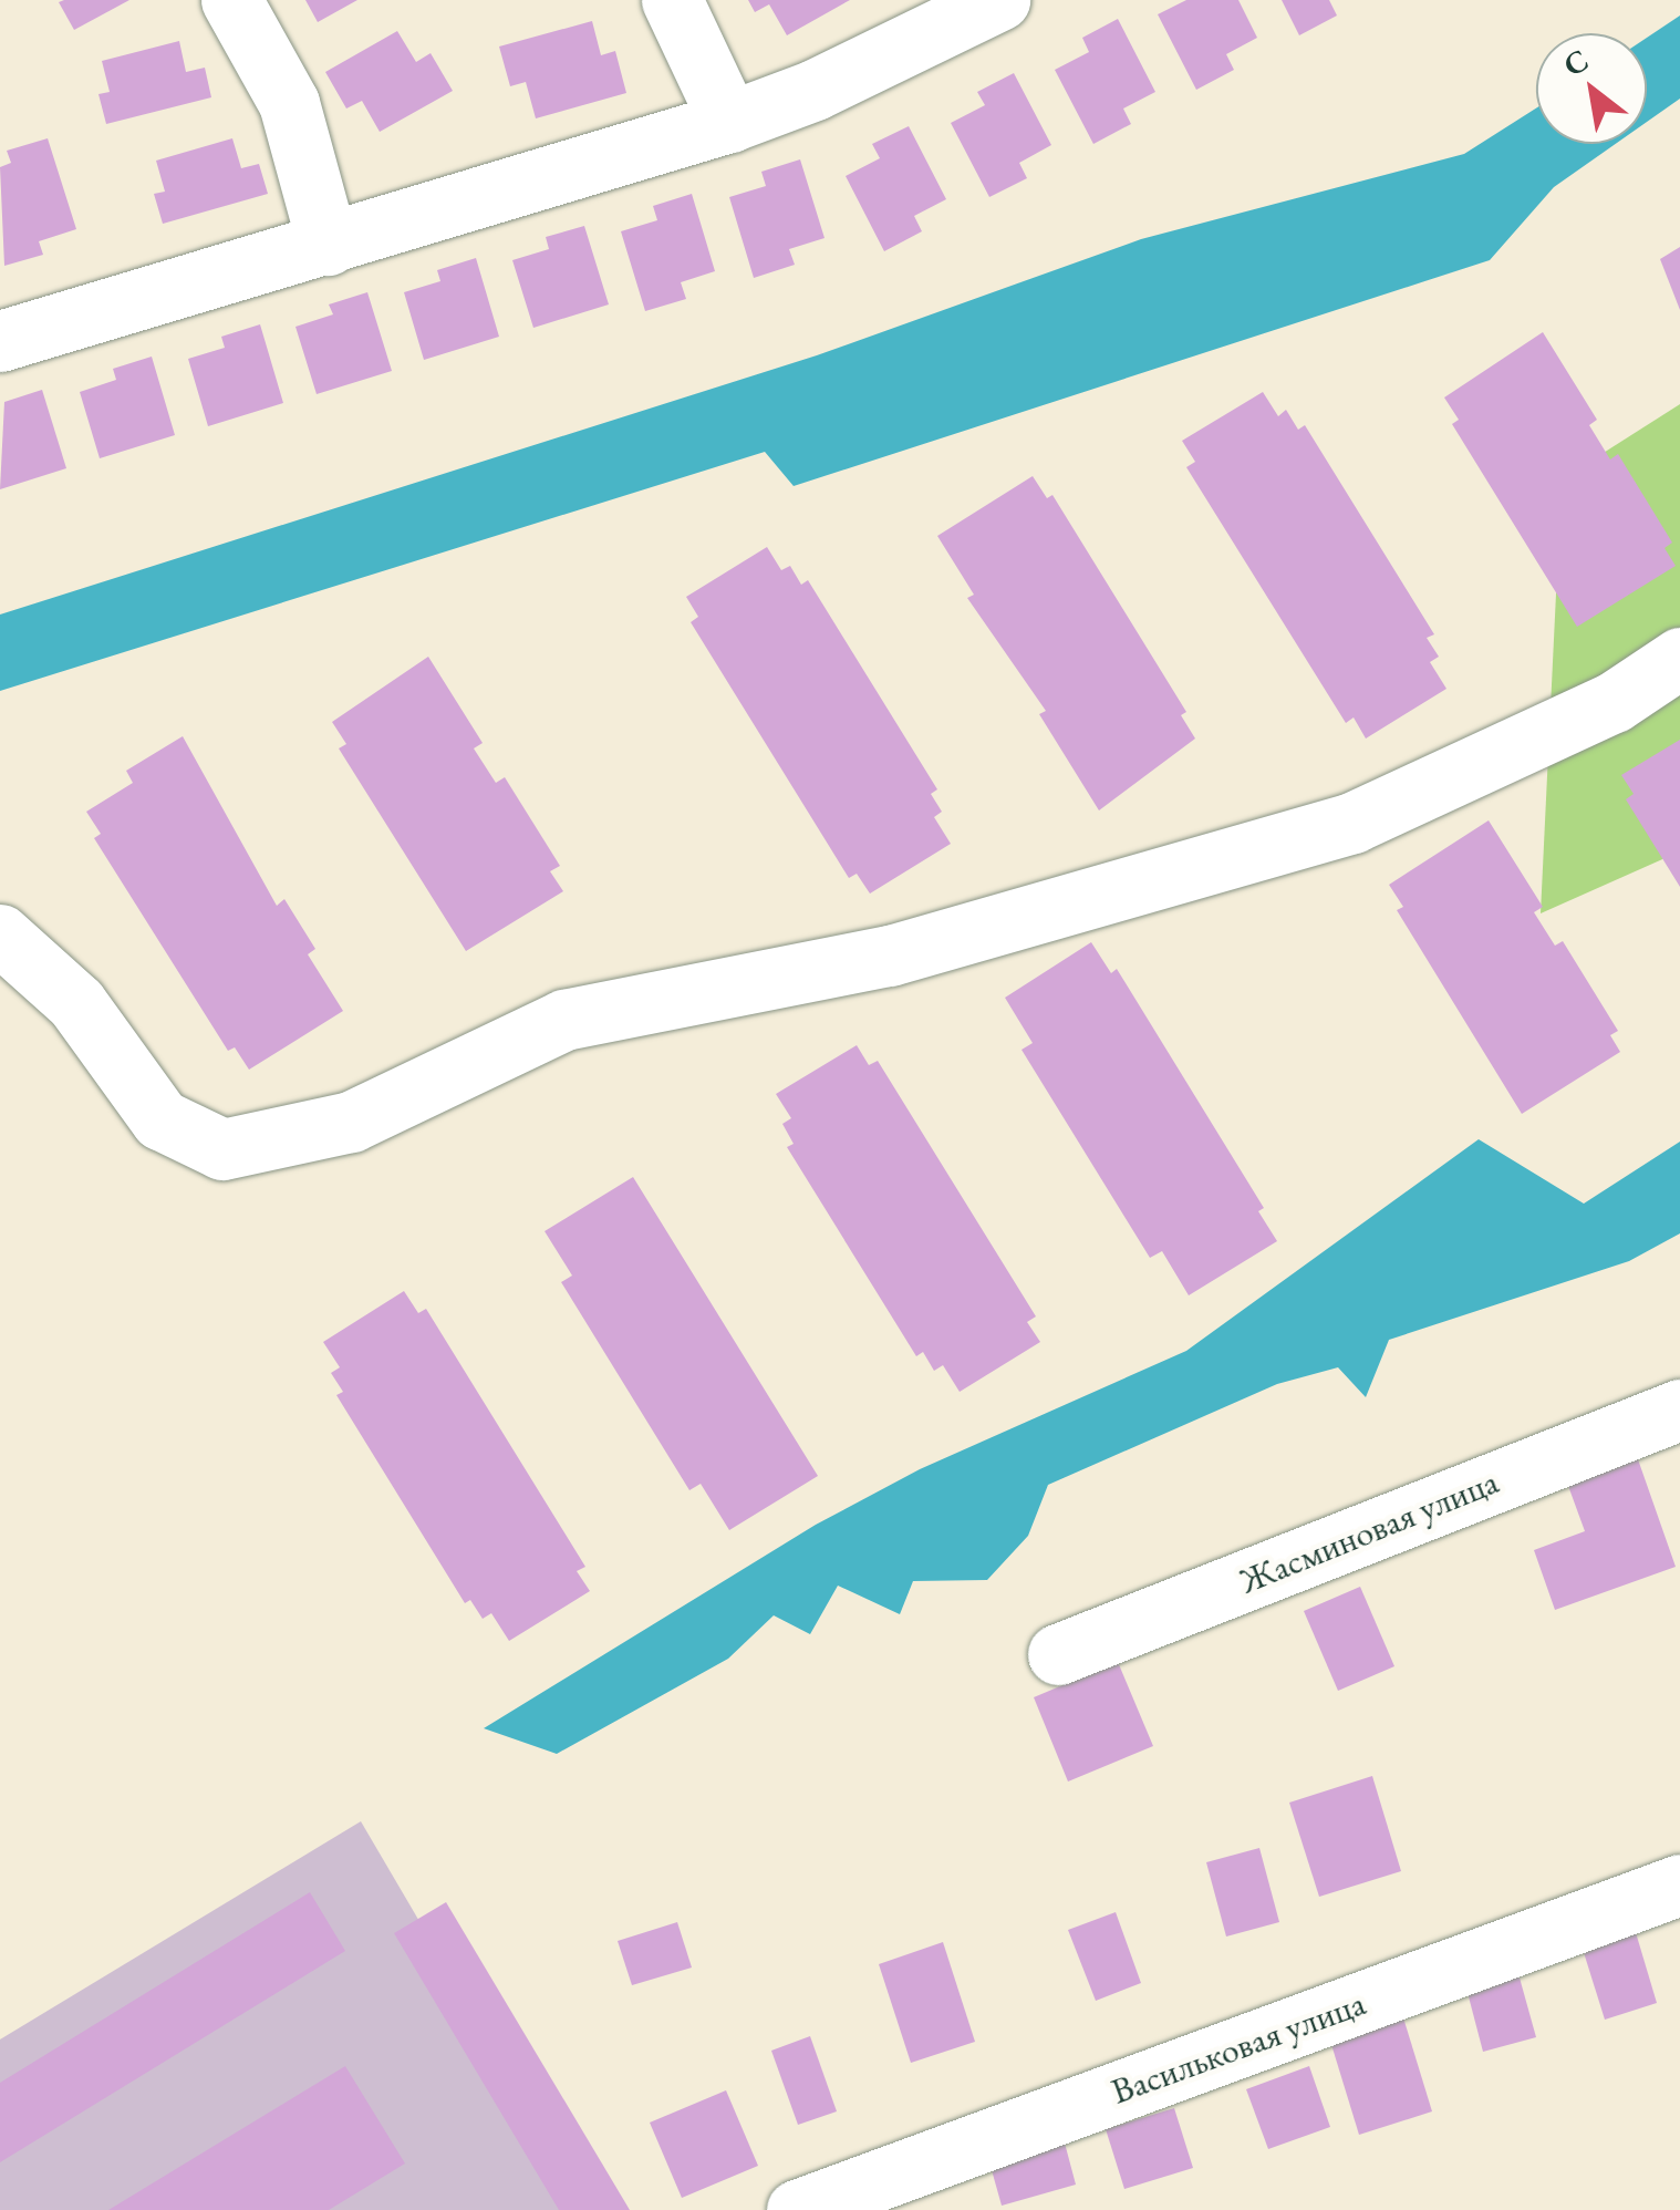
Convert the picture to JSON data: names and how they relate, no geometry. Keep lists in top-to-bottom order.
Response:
{
  "streets": {
    "street": ["Жасминовая улица", "Васильковая улица"]
  },
  "north": "top left"
}
